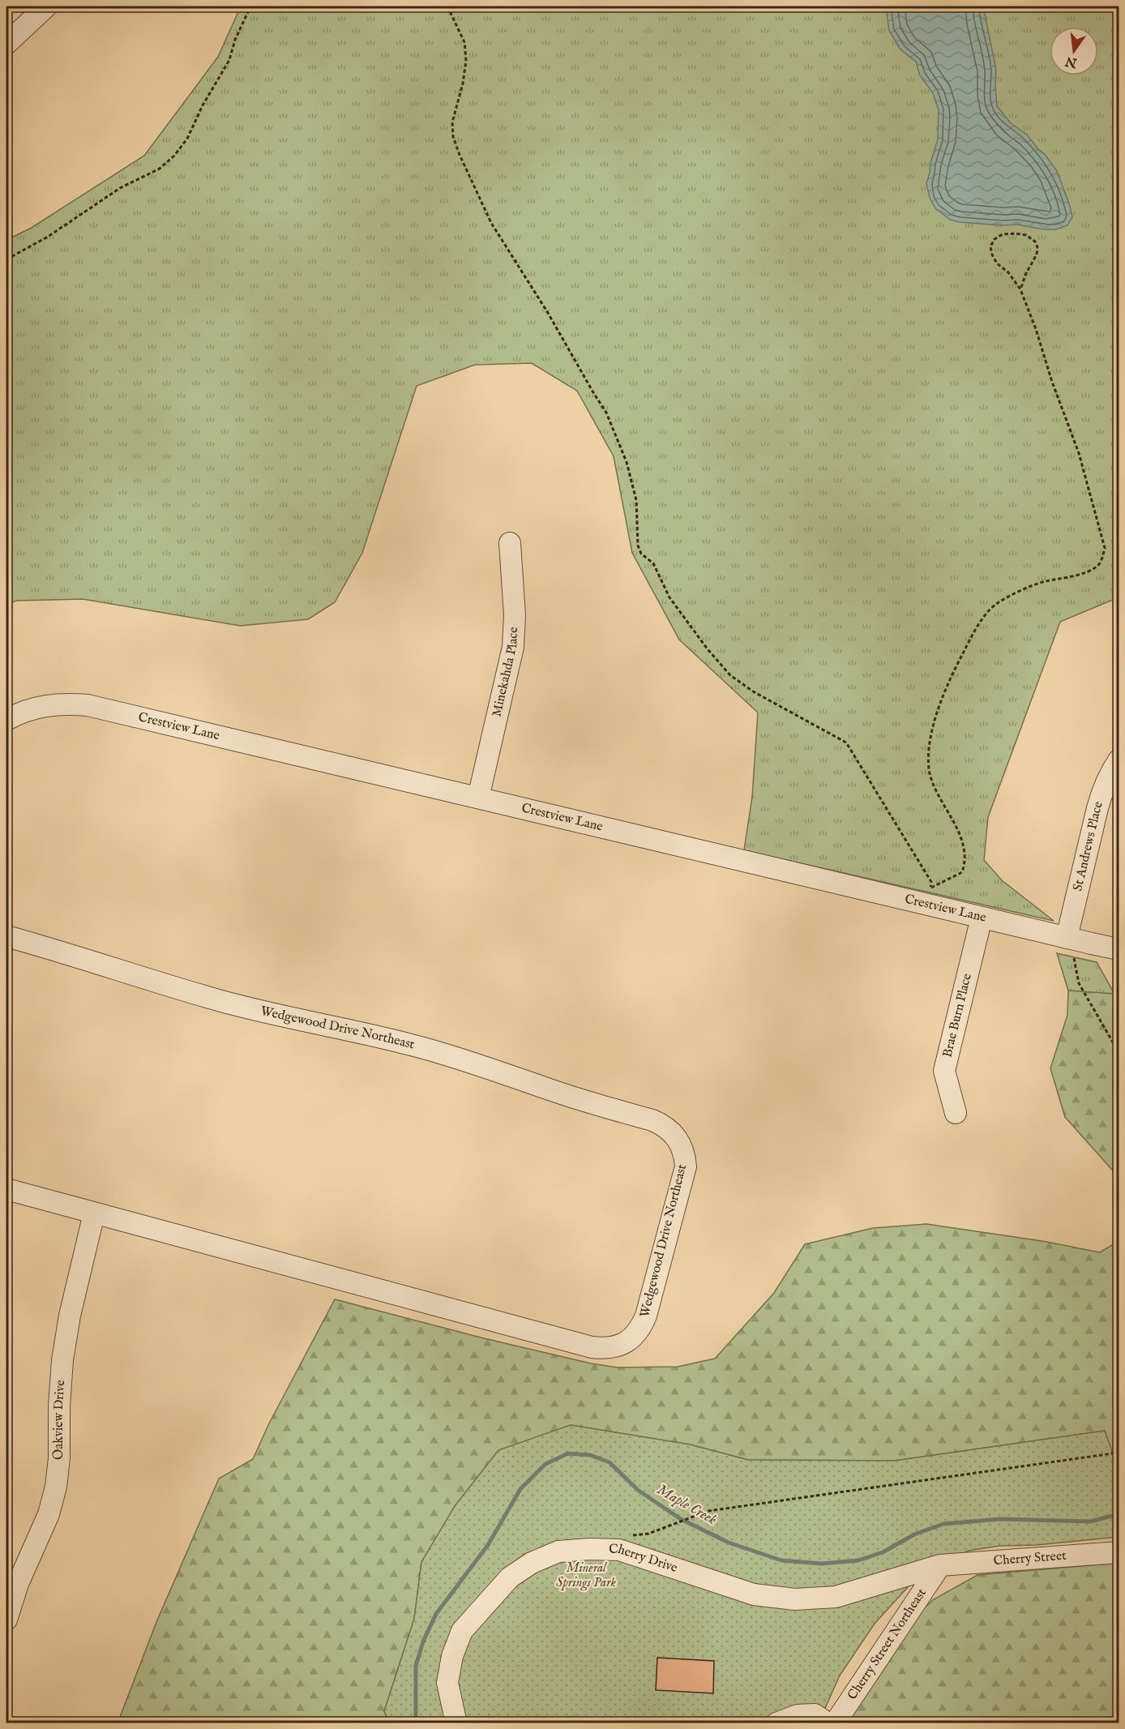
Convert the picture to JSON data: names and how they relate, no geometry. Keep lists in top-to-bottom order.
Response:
{
  "streets": {
    "street": [
      "Minekahda Place",
      "Crestview Lane",
      "St Andrews Place",
      "Brae Burn Place",
      "Wedgewood Drive Northeast",
      "Oakview Drive",
      "Cherry Street",
      "Cherry Drive",
      "Cherry Street Northeast"
    ]
  },
  "crossings": [
    ["Minekahda Place", "Crestview Lane"],
    ["Crestview Lane", "St Andrews Place"],
    ["Crestview Lane", "Brae Burn Place"],
    ["Wedgewood Drive Northeast", "Oakview Drive"],
    ["Cherry Street", "Cherry Drive"],
    ["Cherry Street", "Cherry Street Northeast"],
    ["Cherry Drive", "Cherry Street Northeast"]
  ],
  "water": ["Maple Creek"],
  "parks": ["Mineral Springs Park"],
  "north": "bottom"
}
